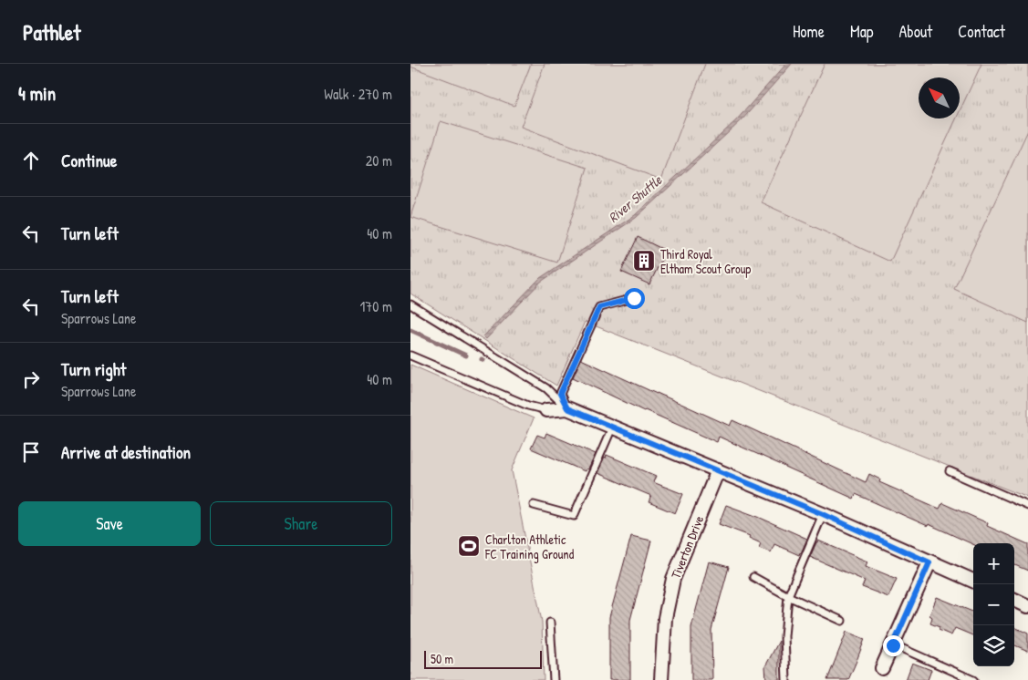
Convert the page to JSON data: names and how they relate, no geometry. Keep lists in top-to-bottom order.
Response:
{
  "streets": {
    "street": ["Tiverton Drive"]
  },
  "water": ["River Shuttle"],
  "places": {
    "building": ["Third Royal Eltham Scout Group"],
    "sports": ["Charlton Athletic FC Training Ground"]
  },
  "scale_bar": "50 m",
  "north": "top left",
  "page": {
    "header": "Pathlet",
    "nav": [
      "Home",
      "Map",
      "About",
      "Contact"
    ],
    "heading": ["4 min", "Walk · 270 m"],
    "list": [
      ["Continue", "20 m"],
      ["Turn left", "40 m"],
      ["Turn left", "Sparrows Lane", "170 m"],
      ["Turn right", "Sparrows Lane", "40 m"],
      "Arrive at destination"
    ],
    "buttons": ["Save", "Share"],
    "map_buttons": ["+", "−"],
    "scale": "50 m"
  }
}
